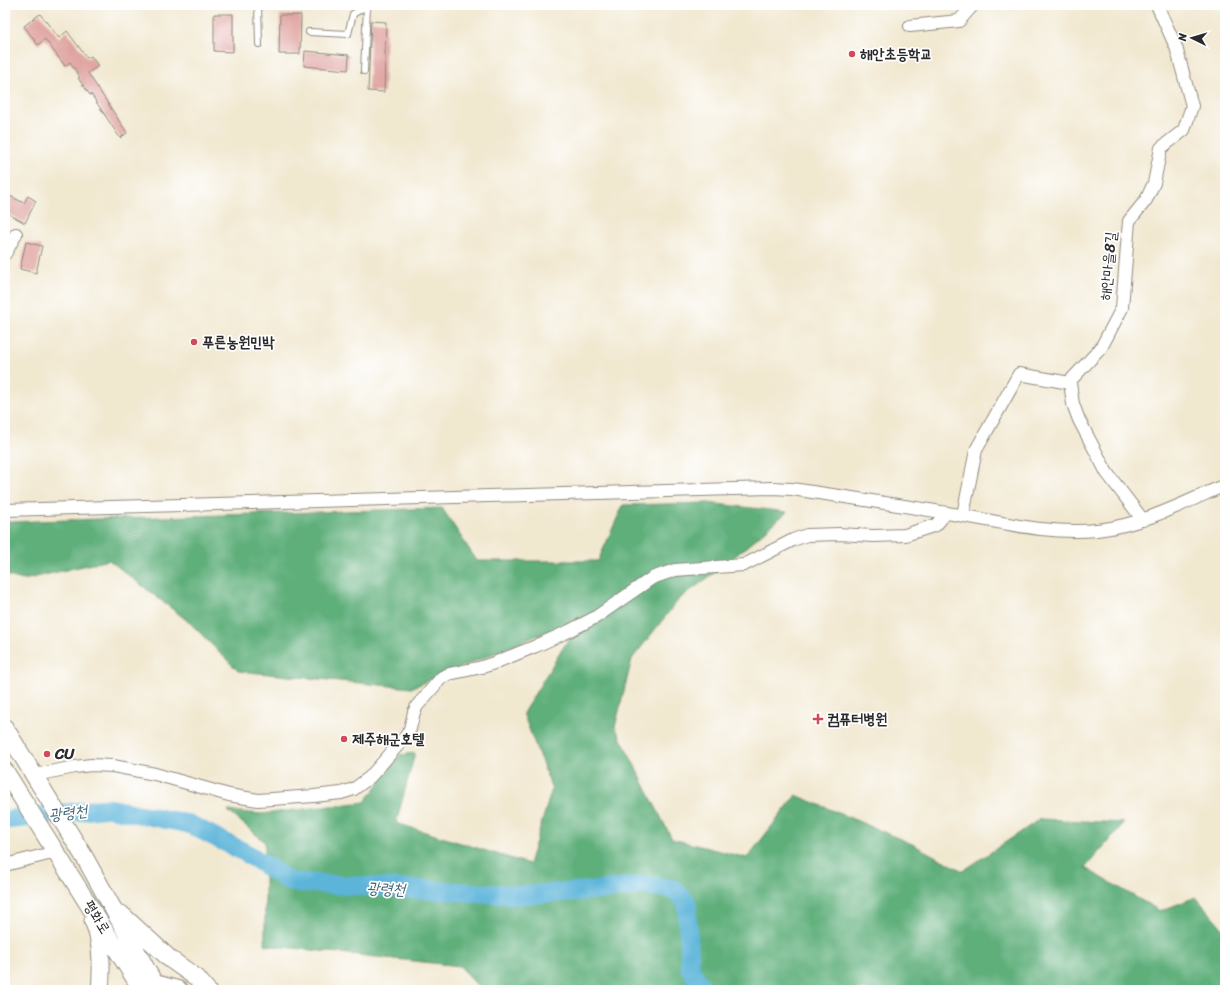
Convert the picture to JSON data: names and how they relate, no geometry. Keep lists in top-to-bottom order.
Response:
{
  "streets": {
    "main road": ["평화로"],
    "street": ["해안마을8길"]
  },
  "water": ["광령천"],
  "places": {
    "other": [
      "해안초등학교",
      "푸른농원민박",
      "제주해군호텔",
      "CU"
    ],
    "health": ["컴퓨터병원"]
  },
  "north": "left"
}
